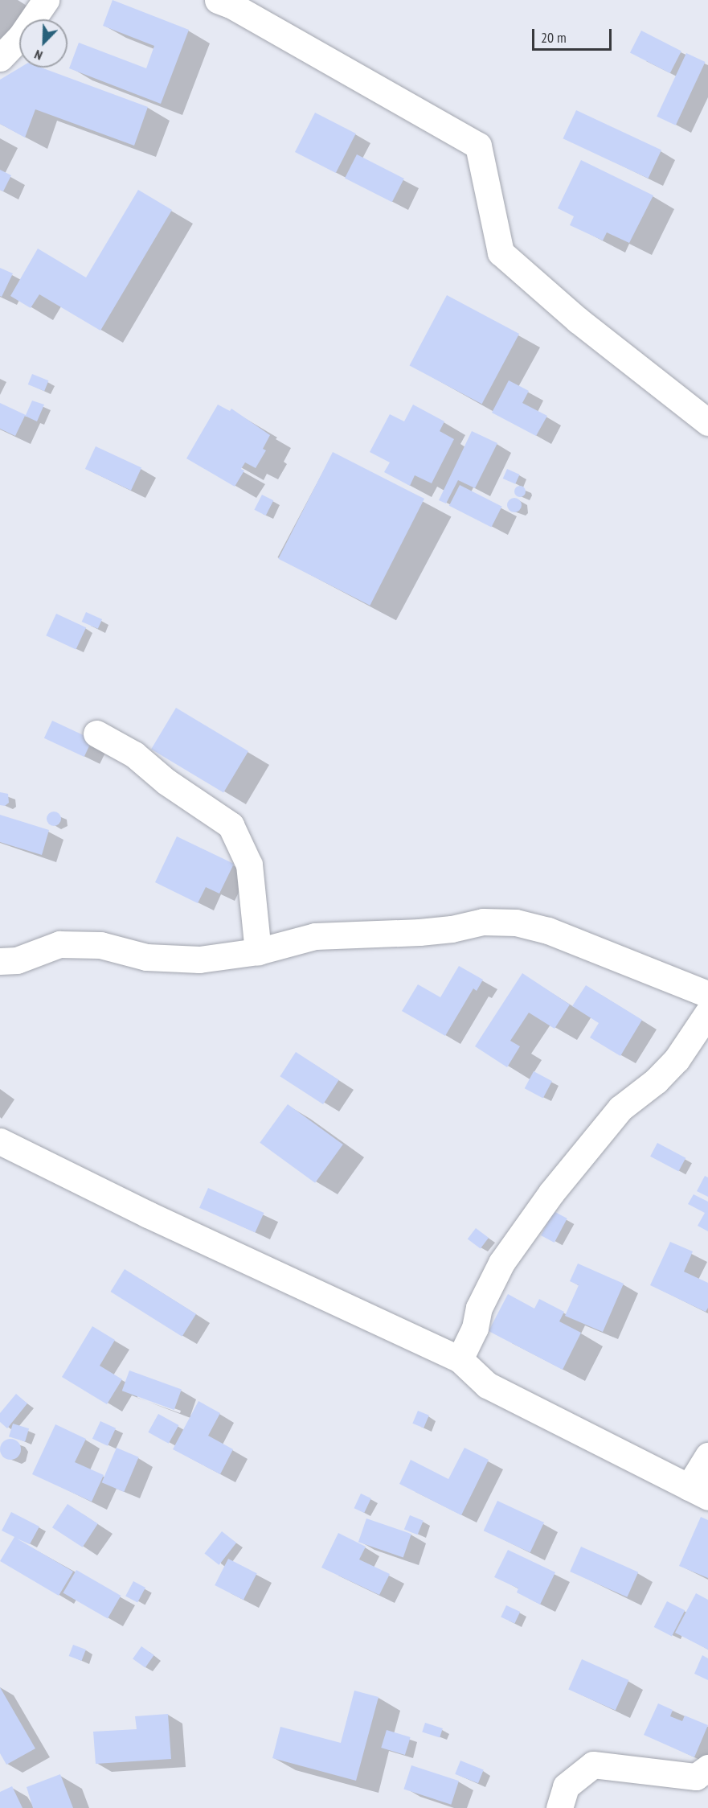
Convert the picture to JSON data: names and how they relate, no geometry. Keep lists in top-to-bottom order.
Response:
{
  "scale_bar": "20 m",
  "north": "bottom left"
}
